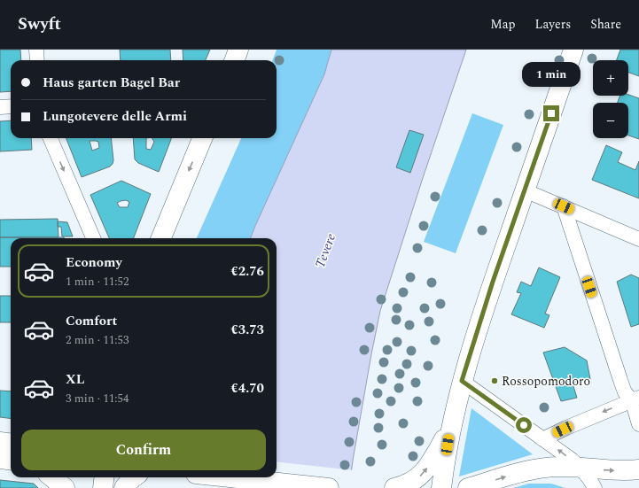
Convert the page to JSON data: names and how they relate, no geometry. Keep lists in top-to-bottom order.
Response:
{
  "water": ["Tevere"],
  "places": ["Rossopomodoro"],
  "page": {
    "header": "Swyft",
    "nav": ["Map", "Layers", "Share"],
    "map_buttons": ["+", "−"],
    "banner": ["Haus garten Bagel Bar", "Lungotevere delle Armi"],
    "bubble": "1 min",
    "list": [
      {
        "name": "Economy",
        "note": "1 min · 11:52",
        "value": "€2.76"
      },
      {
        "name": "Comfort",
        "note": "2 min · 11:53",
        "value": "€3.73"
      },
      {
        "name": "XL",
        "note": "3 min · 11:54",
        "value": "€4.70"
      }
    ],
    "buttons": "Confirm"
  }
}
